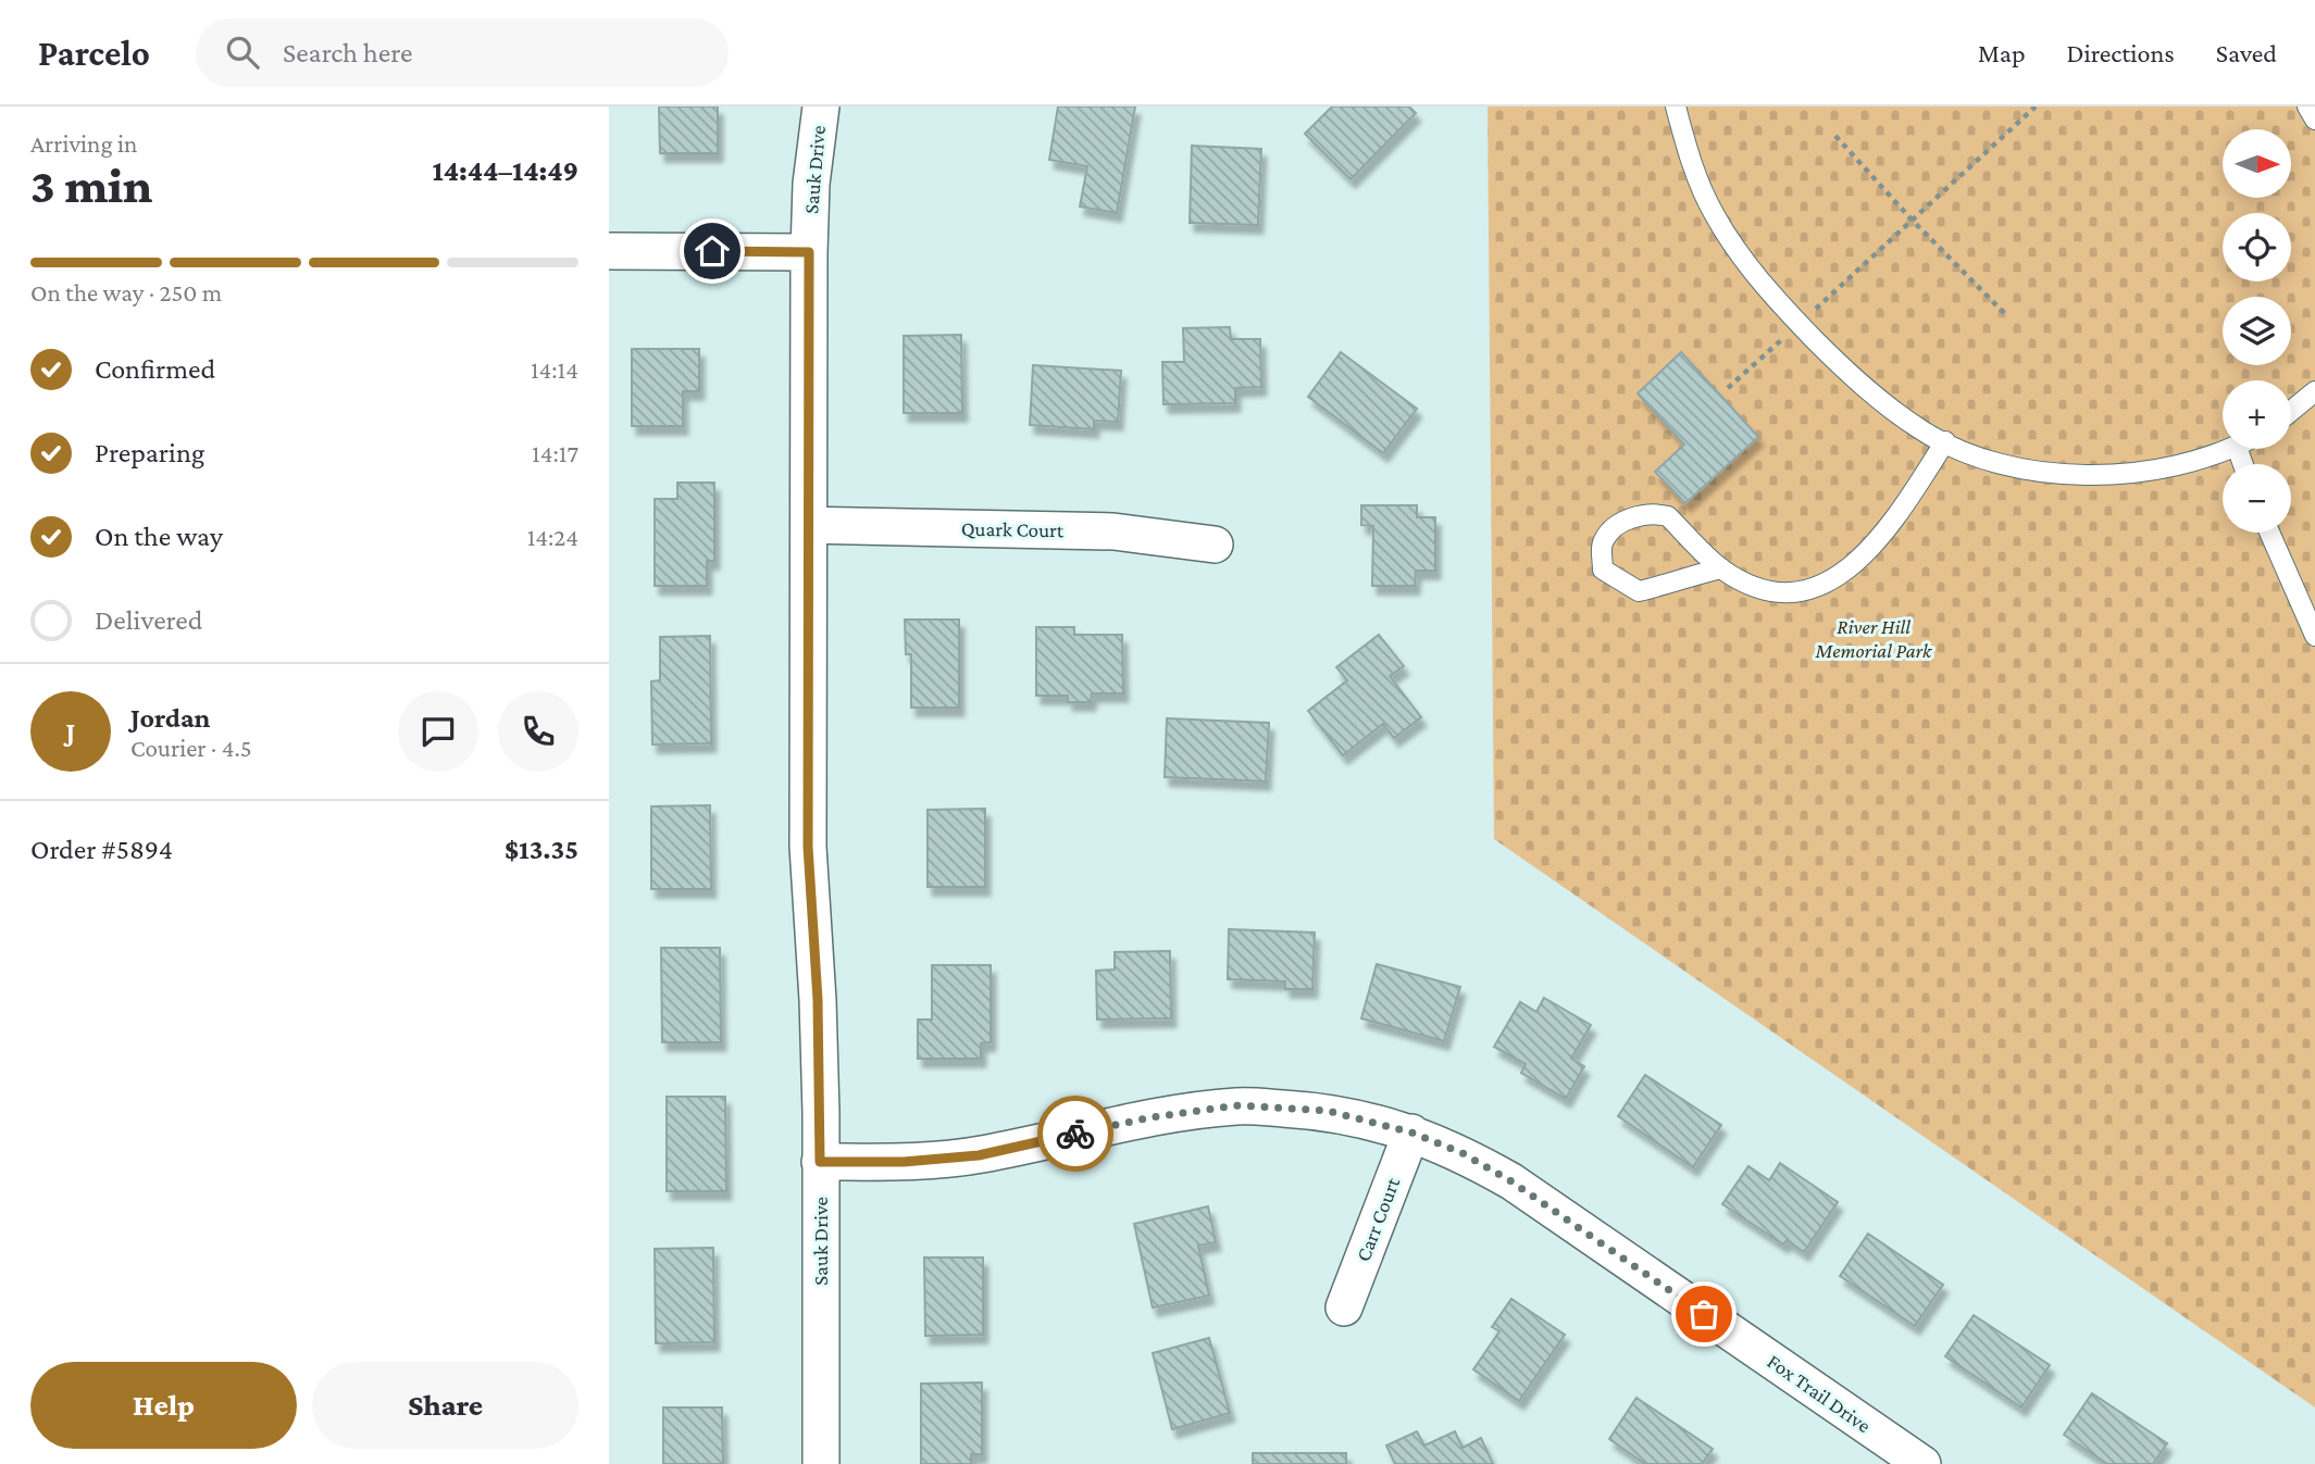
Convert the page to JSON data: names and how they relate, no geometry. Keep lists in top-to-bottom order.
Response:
{
  "streets": {
    "street": [
      "Sauk Drive",
      "Quark Court",
      "Carr Court",
      "Fox Trail Drive"
    ]
  },
  "crossings": [
    ["Sauk Drive", "Quark Court"],
    ["Sauk Drive", "Fox Trail Drive"],
    ["Carr Court", "Fox Trail Drive"]
  ],
  "parks": ["River Hill Memorial Park"],
  "north": "right",
  "page": {
    "header": "Parcelo",
    "search": "Search here",
    "nav": ["Map", "Directions", "Saved"],
    "heading": ["3 min", "Arriving in", "14:44–14:49"],
    "panel": [
      "Jordan",
      "Courier · 4.5",
      "Order #5894",
      "$13.35"
    ],
    "map_buttons": ["+", "−"],
    "bar": "On the way · 250 m",
    "list": [
      ["Confirmed", "14:14"],
      ["Preparing", "14:17"],
      ["On the way", "14:24"],
      "Delivered"
    ],
    "round": "J",
    "buttons": ["Help", "Share"]
  }
}
